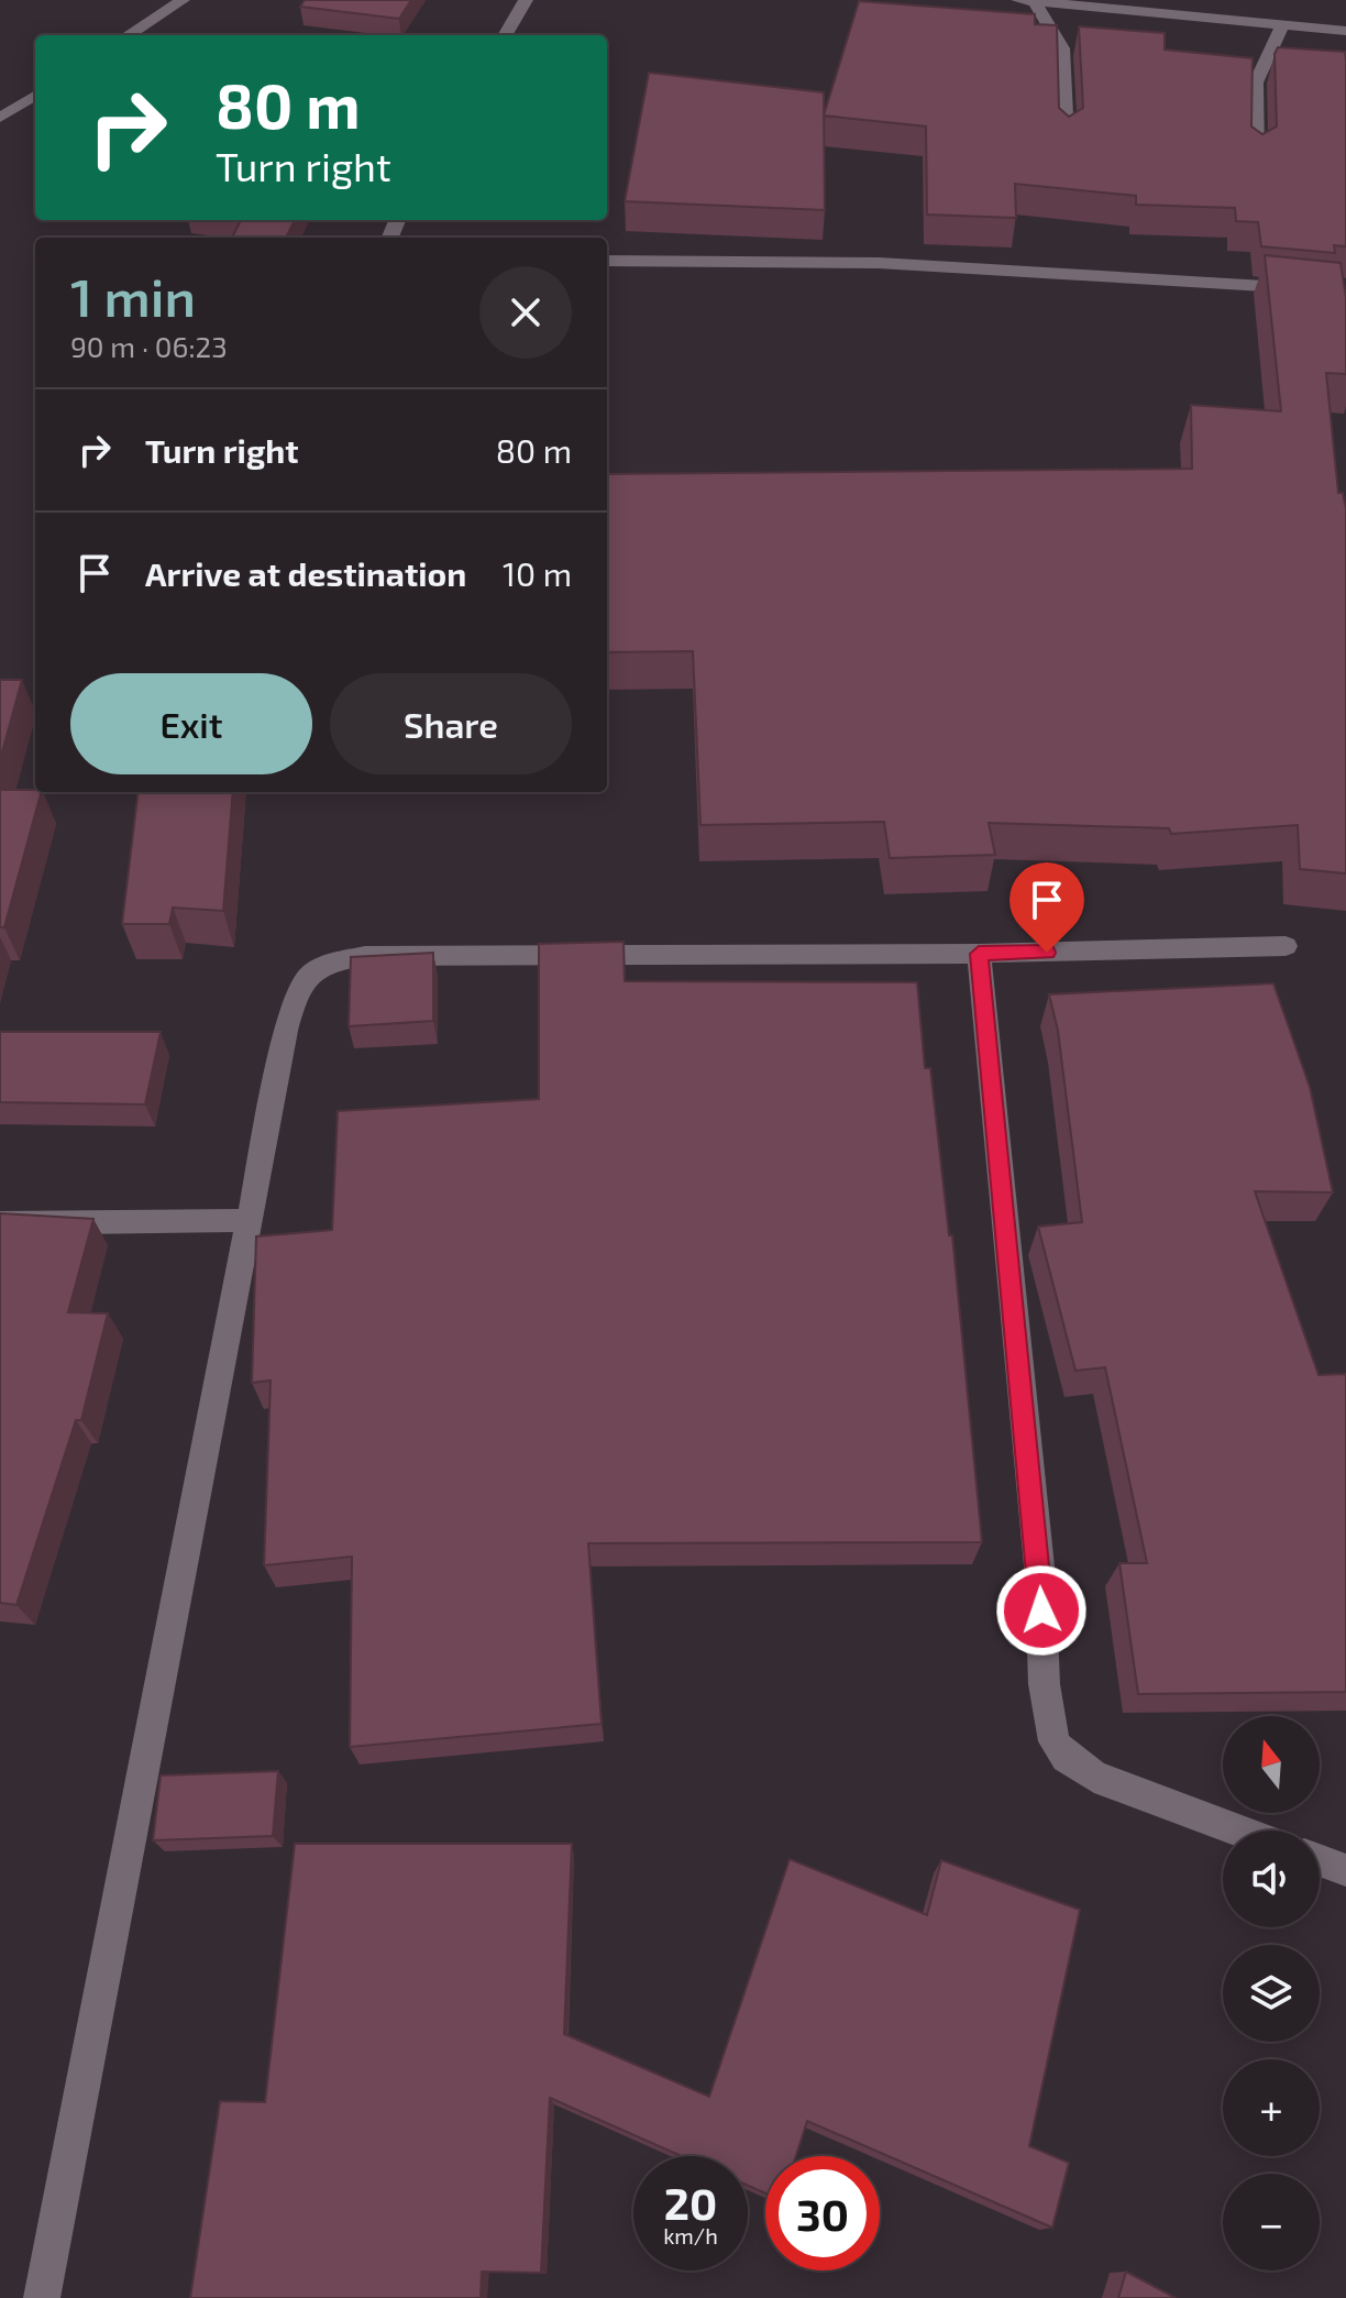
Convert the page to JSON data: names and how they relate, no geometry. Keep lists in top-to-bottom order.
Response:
{
  "north": "top",
  "page": {
    "turn": ["80 m", "Turn right"],
    "heading": ["1 min", "90 m · 06:23"],
    "list": [
      {
        "name": "Turn right",
        "value": "80 m"
      },
      {
        "name": "Arrive at destination",
        "value": "10 m"
      }
    ],
    "buttons": ["Exit", "Share"],
    "map_buttons": ["+", "−"],
    "speed": "20 km/h",
    "limit": "30"
  }
}
